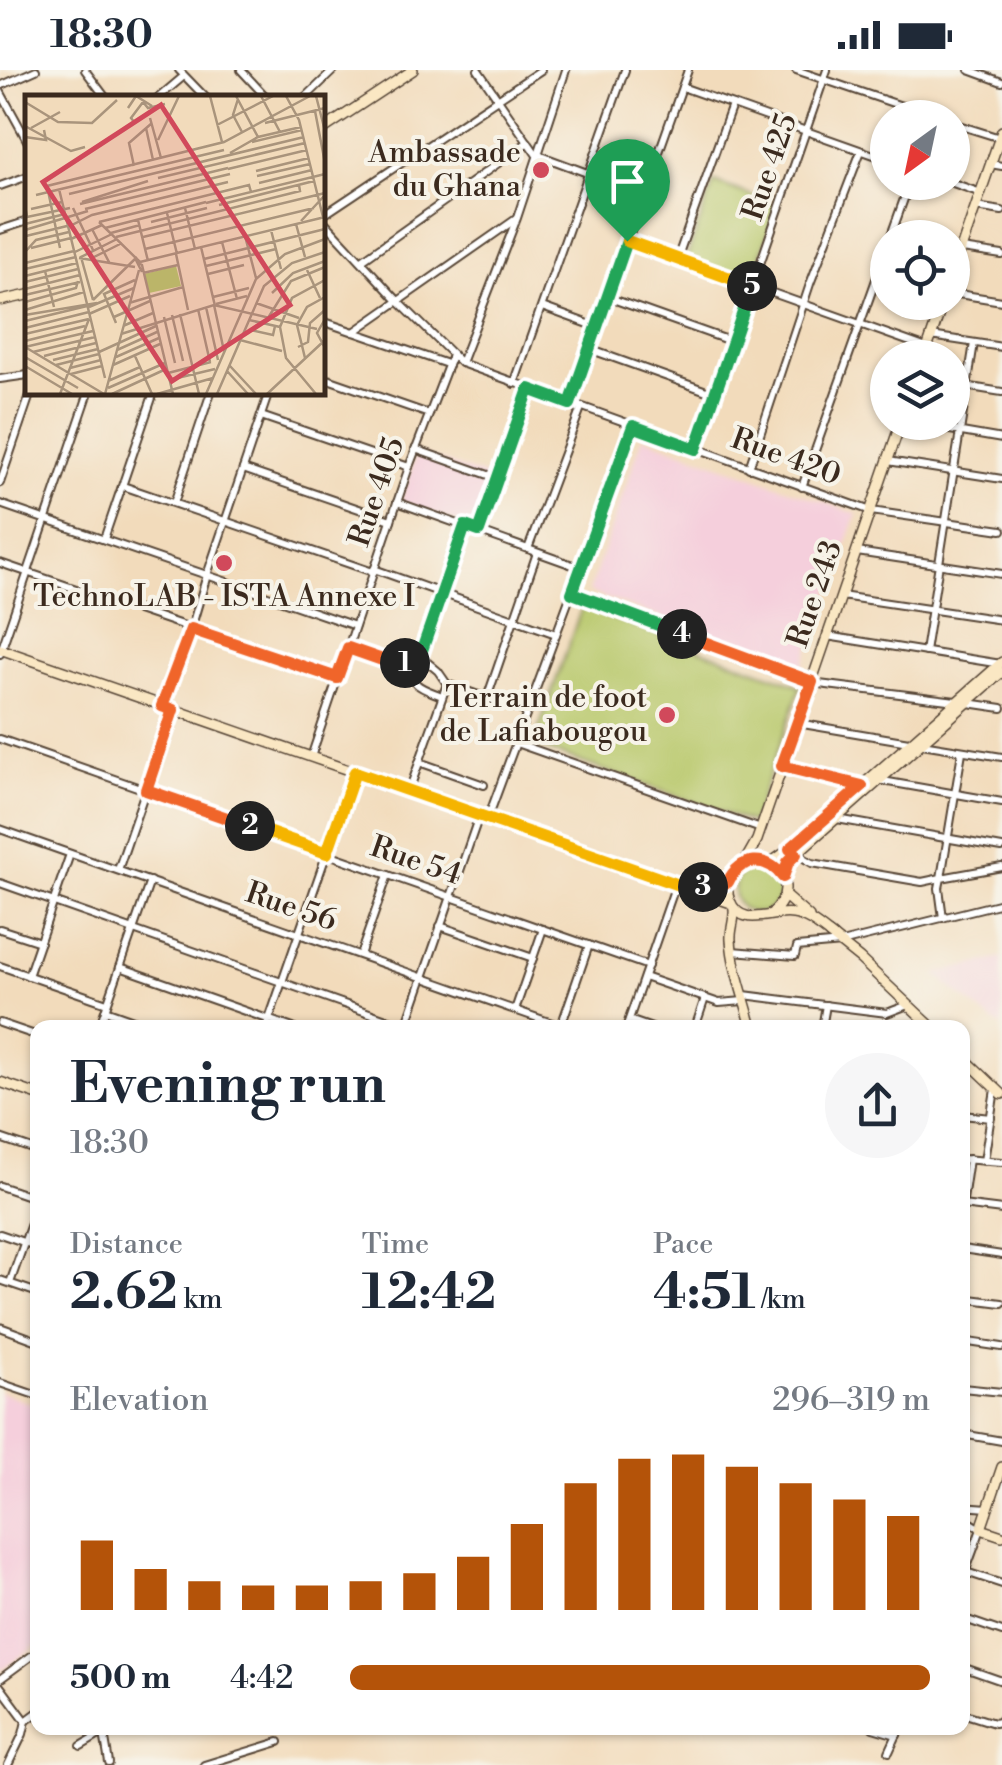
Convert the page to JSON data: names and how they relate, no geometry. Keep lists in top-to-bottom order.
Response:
{
  "streets": {
    "main road": ["Rue 243"],
    "street": [
      "Rue 425",
      "Rue 420",
      "Rue 405",
      "Rue 54",
      "Rue 56"
    ]
  },
  "crossings": [
    ["Rue 425", "Rue 420"],
    ["Rue 420", "Rue 243"]
  ],
  "places": ["Ambassade du Ghana", "TechnoLAB - ISTA Annexe I", "Terrain de foot de Lafiabougou"],
  "north": "bottom left",
  "page": {
    "status": "18:30",
    "pins": [
      "5",
      "4",
      "1",
      "2",
      "3"
    ],
    "heading": ["Evening run", "18:30"],
    "stats": [
      ["Distance", "2.62 km"],
      ["Time", "12:42"],
      ["Pace", "4:51 /km"]
    ],
    "chart": ["Elevation", "296–319 m"],
    "list": [
      {
        "name": "500 m",
        "note": "4:42"
      }
    ]
  }
}
